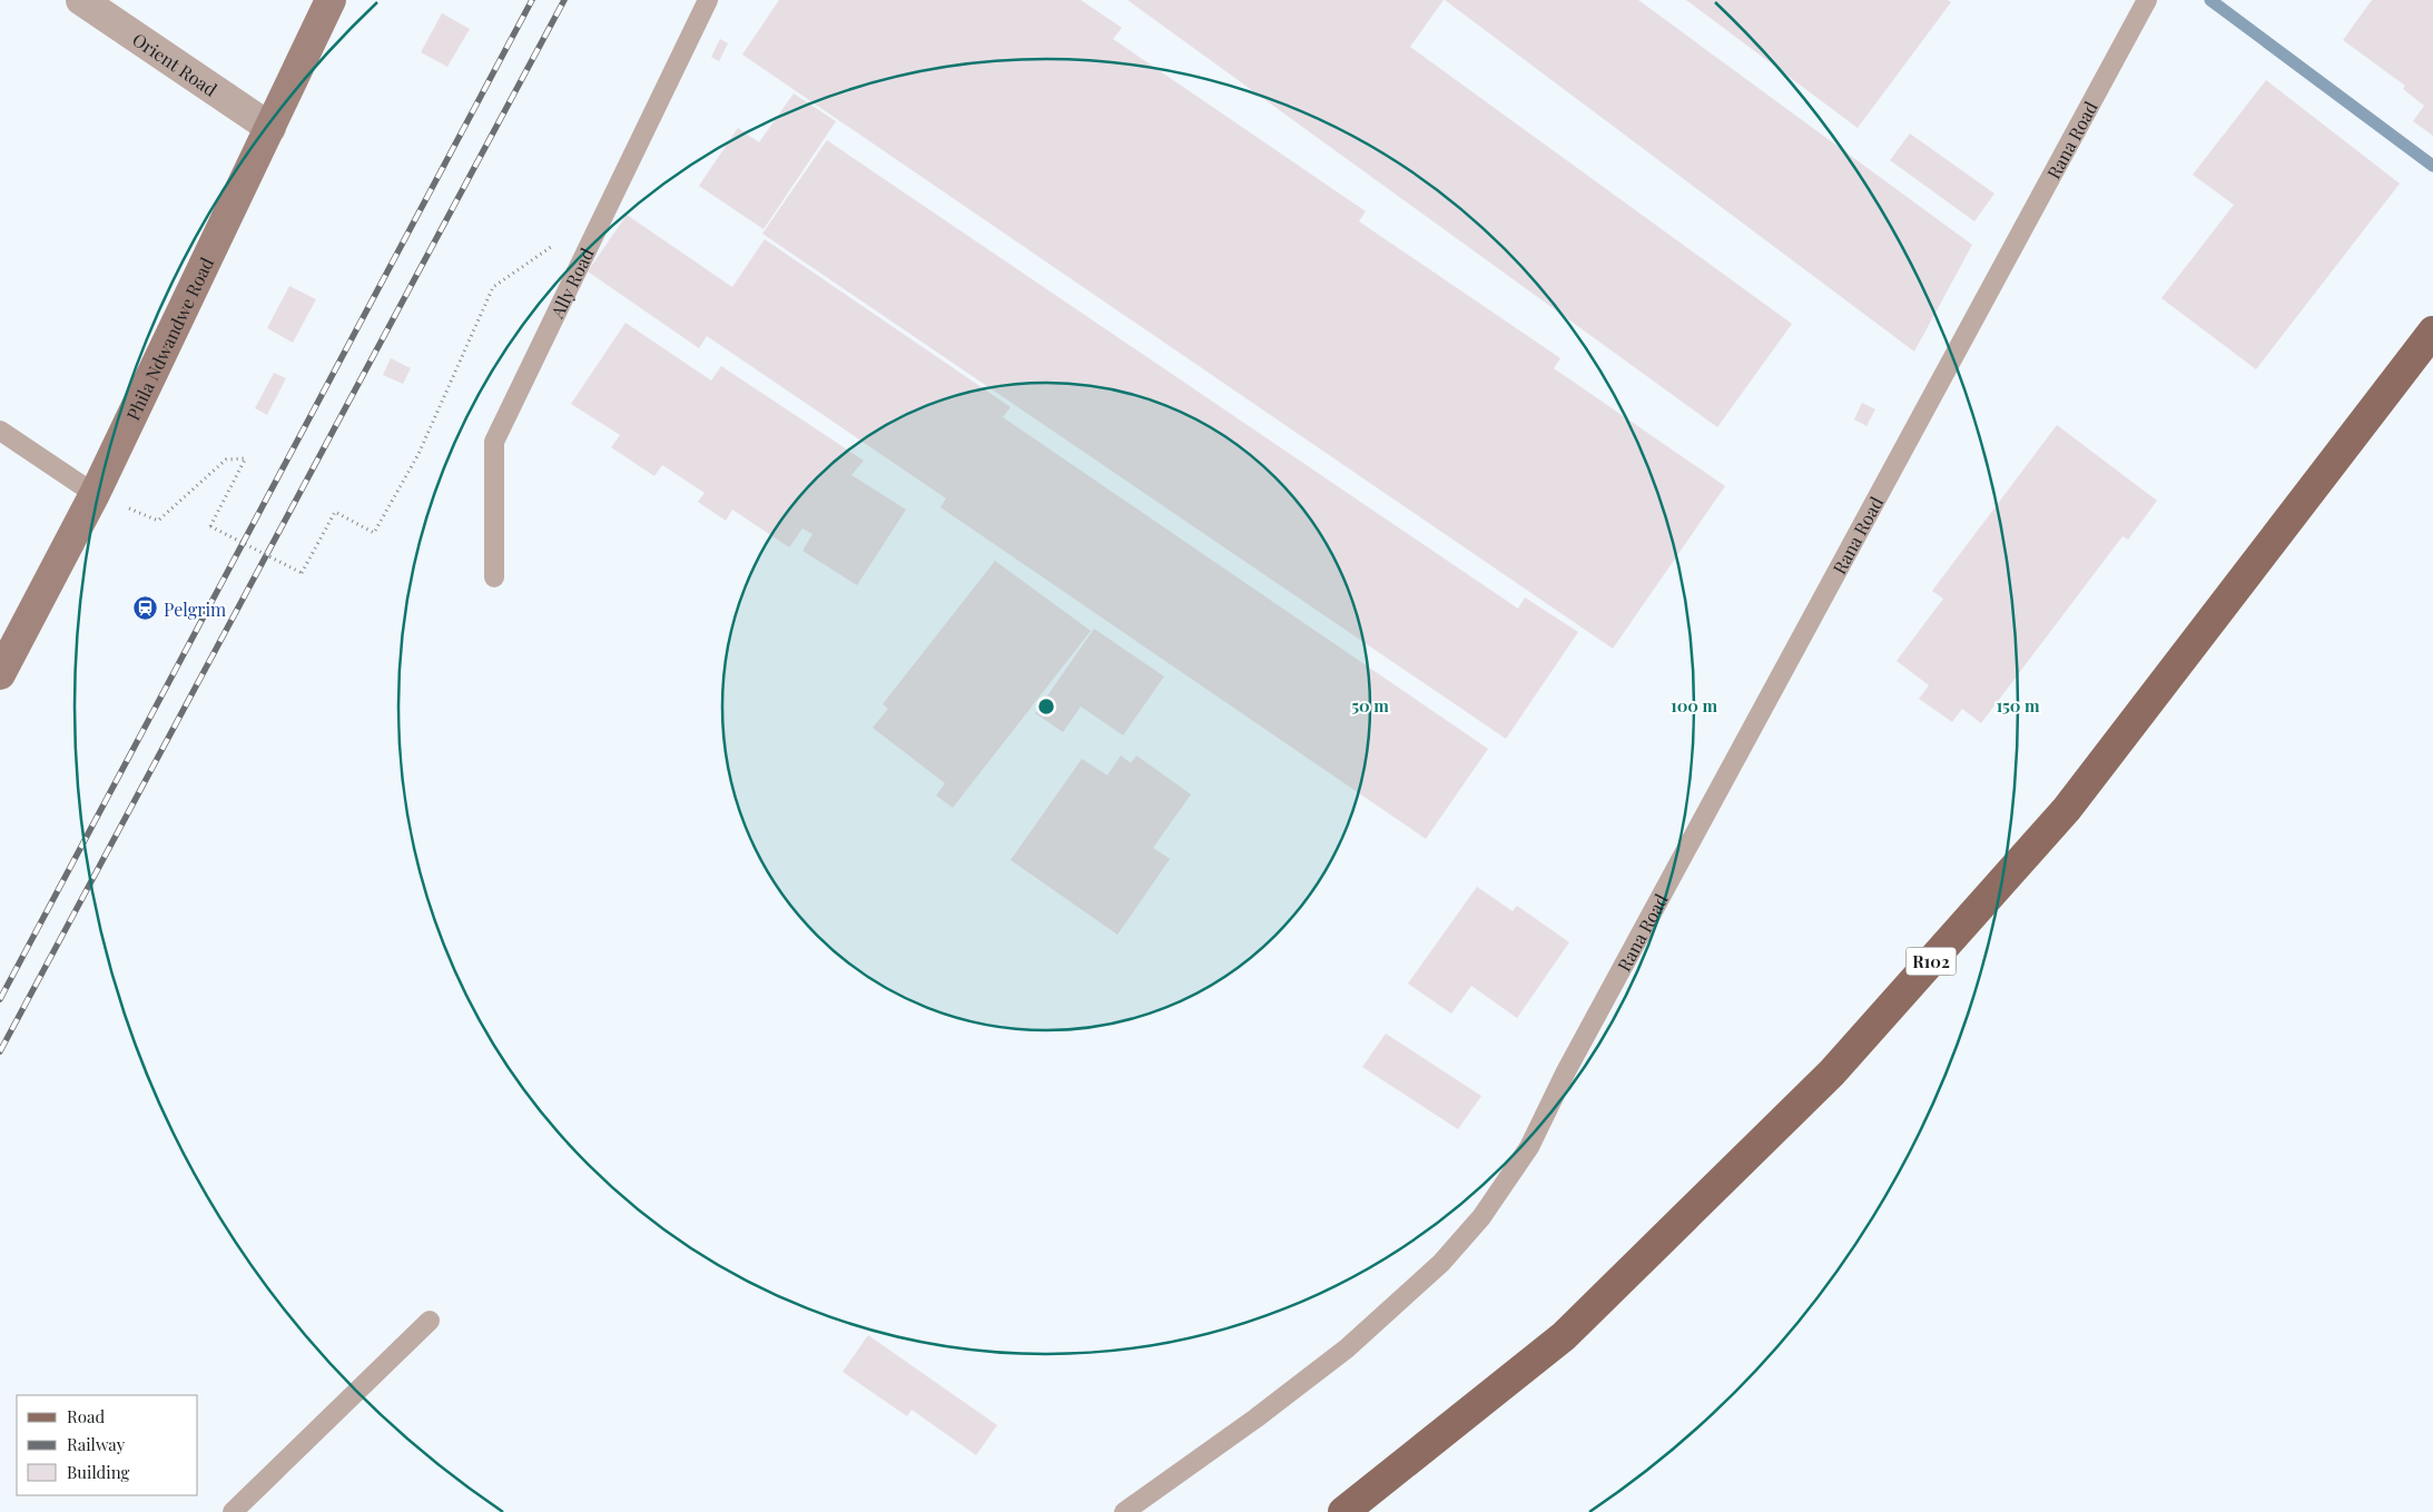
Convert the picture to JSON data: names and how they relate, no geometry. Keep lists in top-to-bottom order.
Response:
{
  "streets": {
    "main road": ["R102"],
    "street": ["Orient Road", "Phila Ndwandwe Road"],
    "lane": ["Rana Road", "Ally Road"]
  },
  "crossings": [
    ["Orient Road", "Phila Ndwandwe Road"]
  ],
  "places": {
    "station": ["Pelgrim"]
  },
  "legend": ["Road", "Railway", "Building"],
  "rings": ["50 m", "100 m", "150 m"]
}
